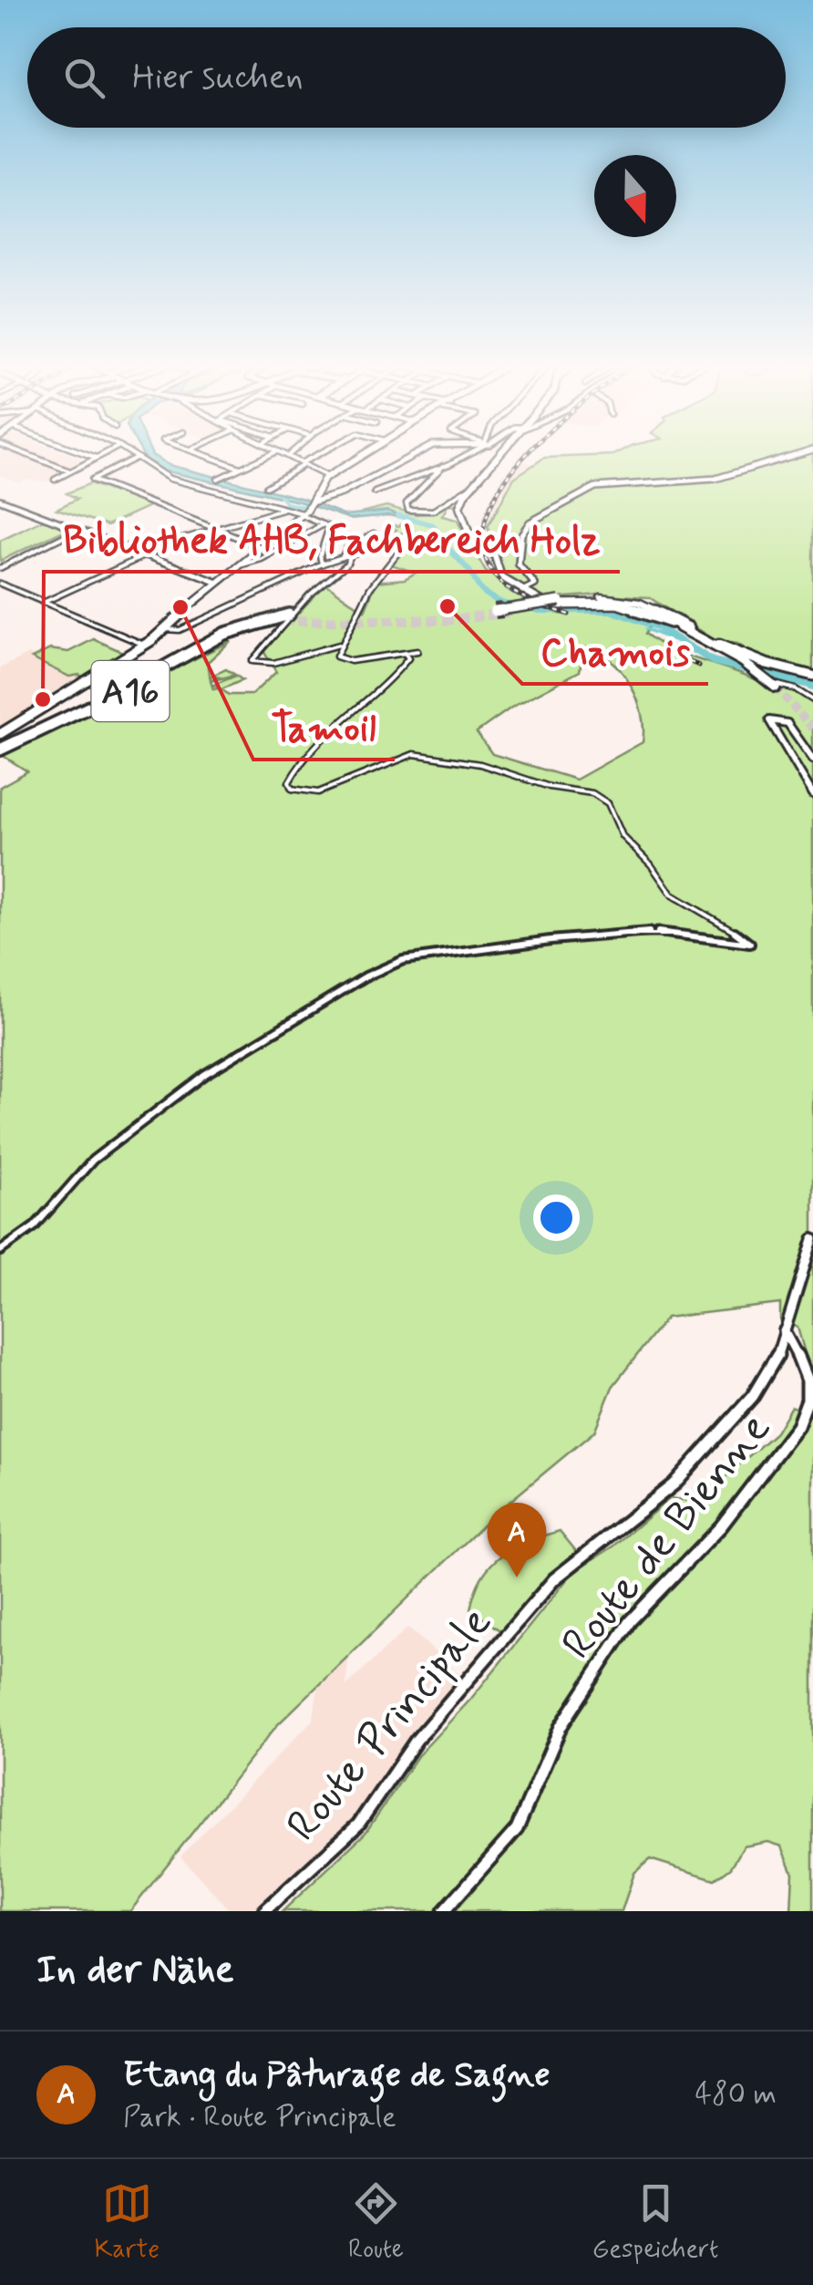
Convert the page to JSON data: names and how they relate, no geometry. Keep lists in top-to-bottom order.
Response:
{
  "streets": {
    "highway": ["A16"],
    "street": ["Route de Bienne", "Route Principale"]
  },
  "crossings": [
    ["Route de Bienne", "Route Principale"]
  ],
  "places": ["Chamois", "Tamoil", "Bibliothek AHB, Fachbereich Holz"],
  "north": "bottom",
  "page": {
    "search": "Hier suchen",
    "pins": "A",
    "heading": "In der Nähe",
    "list": [
      {
        "mark": "A",
        "name": "Etang du Pâturage de Sagne",
        "note": "Park · Route Principale",
        "value": "480 m"
      }
    ],
    "nav": ["Karte", "Route", "Gespeichert"]
  }
}
